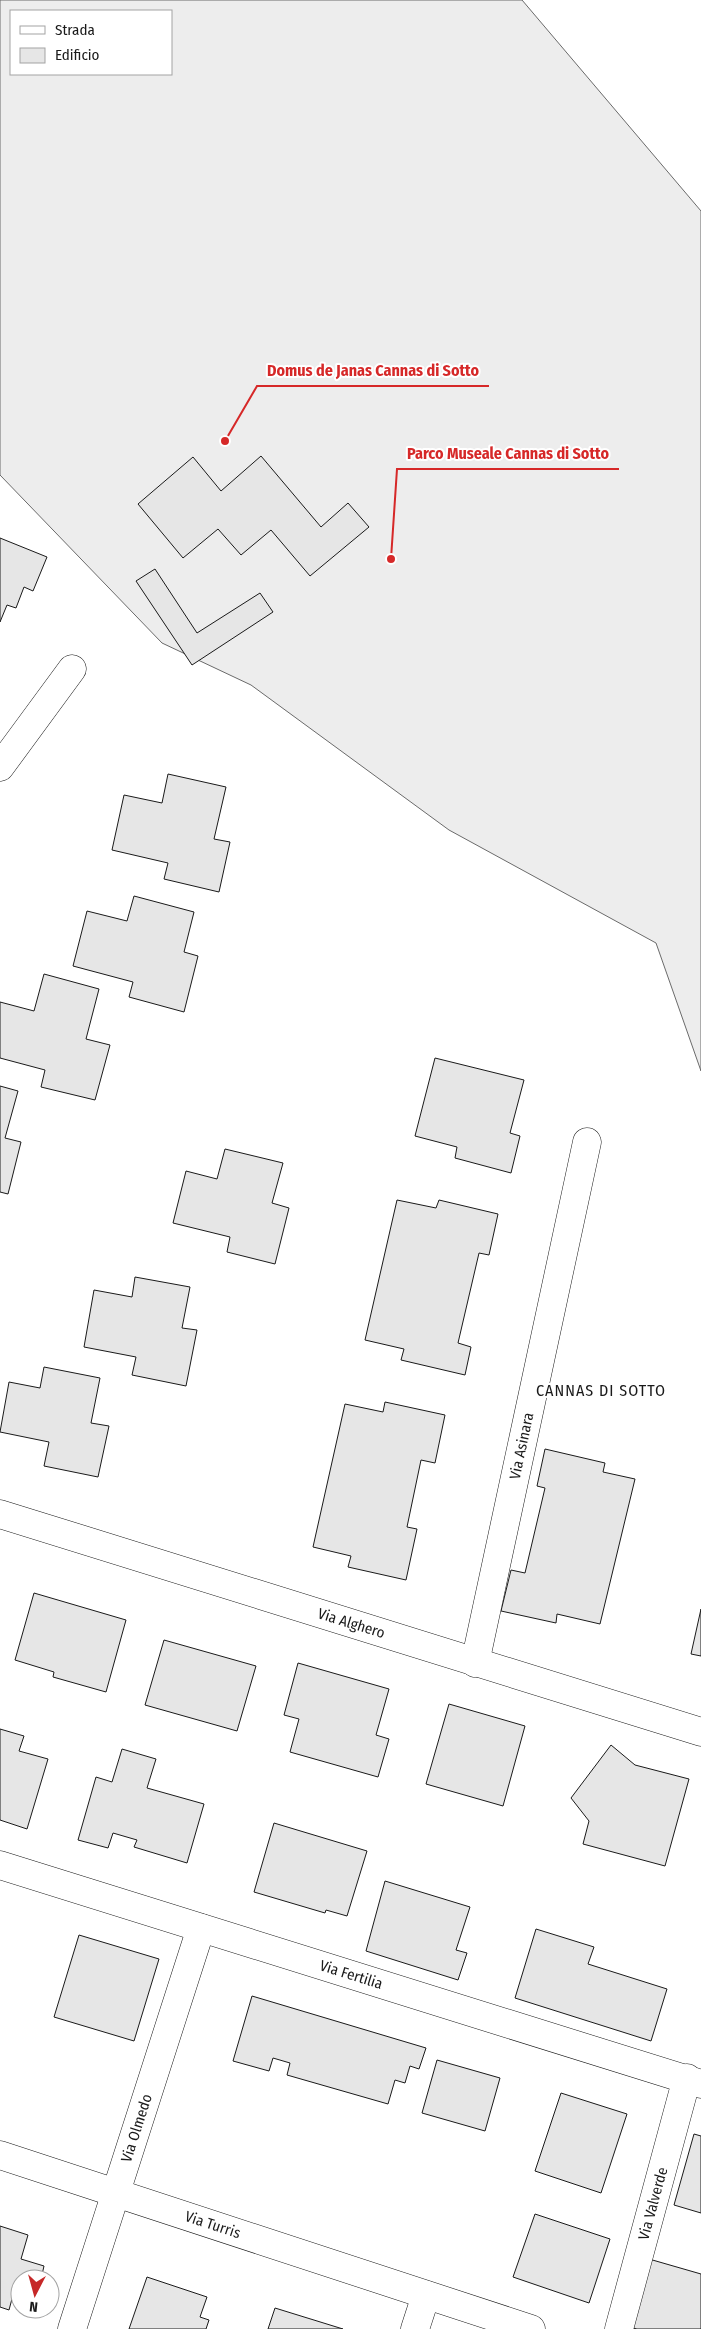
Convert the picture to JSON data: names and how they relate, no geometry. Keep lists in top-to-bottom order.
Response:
{
  "streets": {
    "street": [
      "Via Asinara",
      "Via Alghero",
      "Via Fertilia",
      "Via Olmedo",
      "Via Valverde",
      "Via Turris"
    ]
  },
  "crossings": [
    ["Via Asinara", "Via Alghero"],
    ["Via Fertilia", "Via Olmedo"],
    ["Via Fertilia", "Via Valverde"],
    ["Via Olmedo", "Via Turris"]
  ],
  "districts": ["CANNAS DI SOTTO"],
  "places": ["Domus de Janas Cannas di Sotto", "Parco Museale Cannas di Sotto"],
  "legend": ["Strada", "Edificio"],
  "north": "bottom"
}
